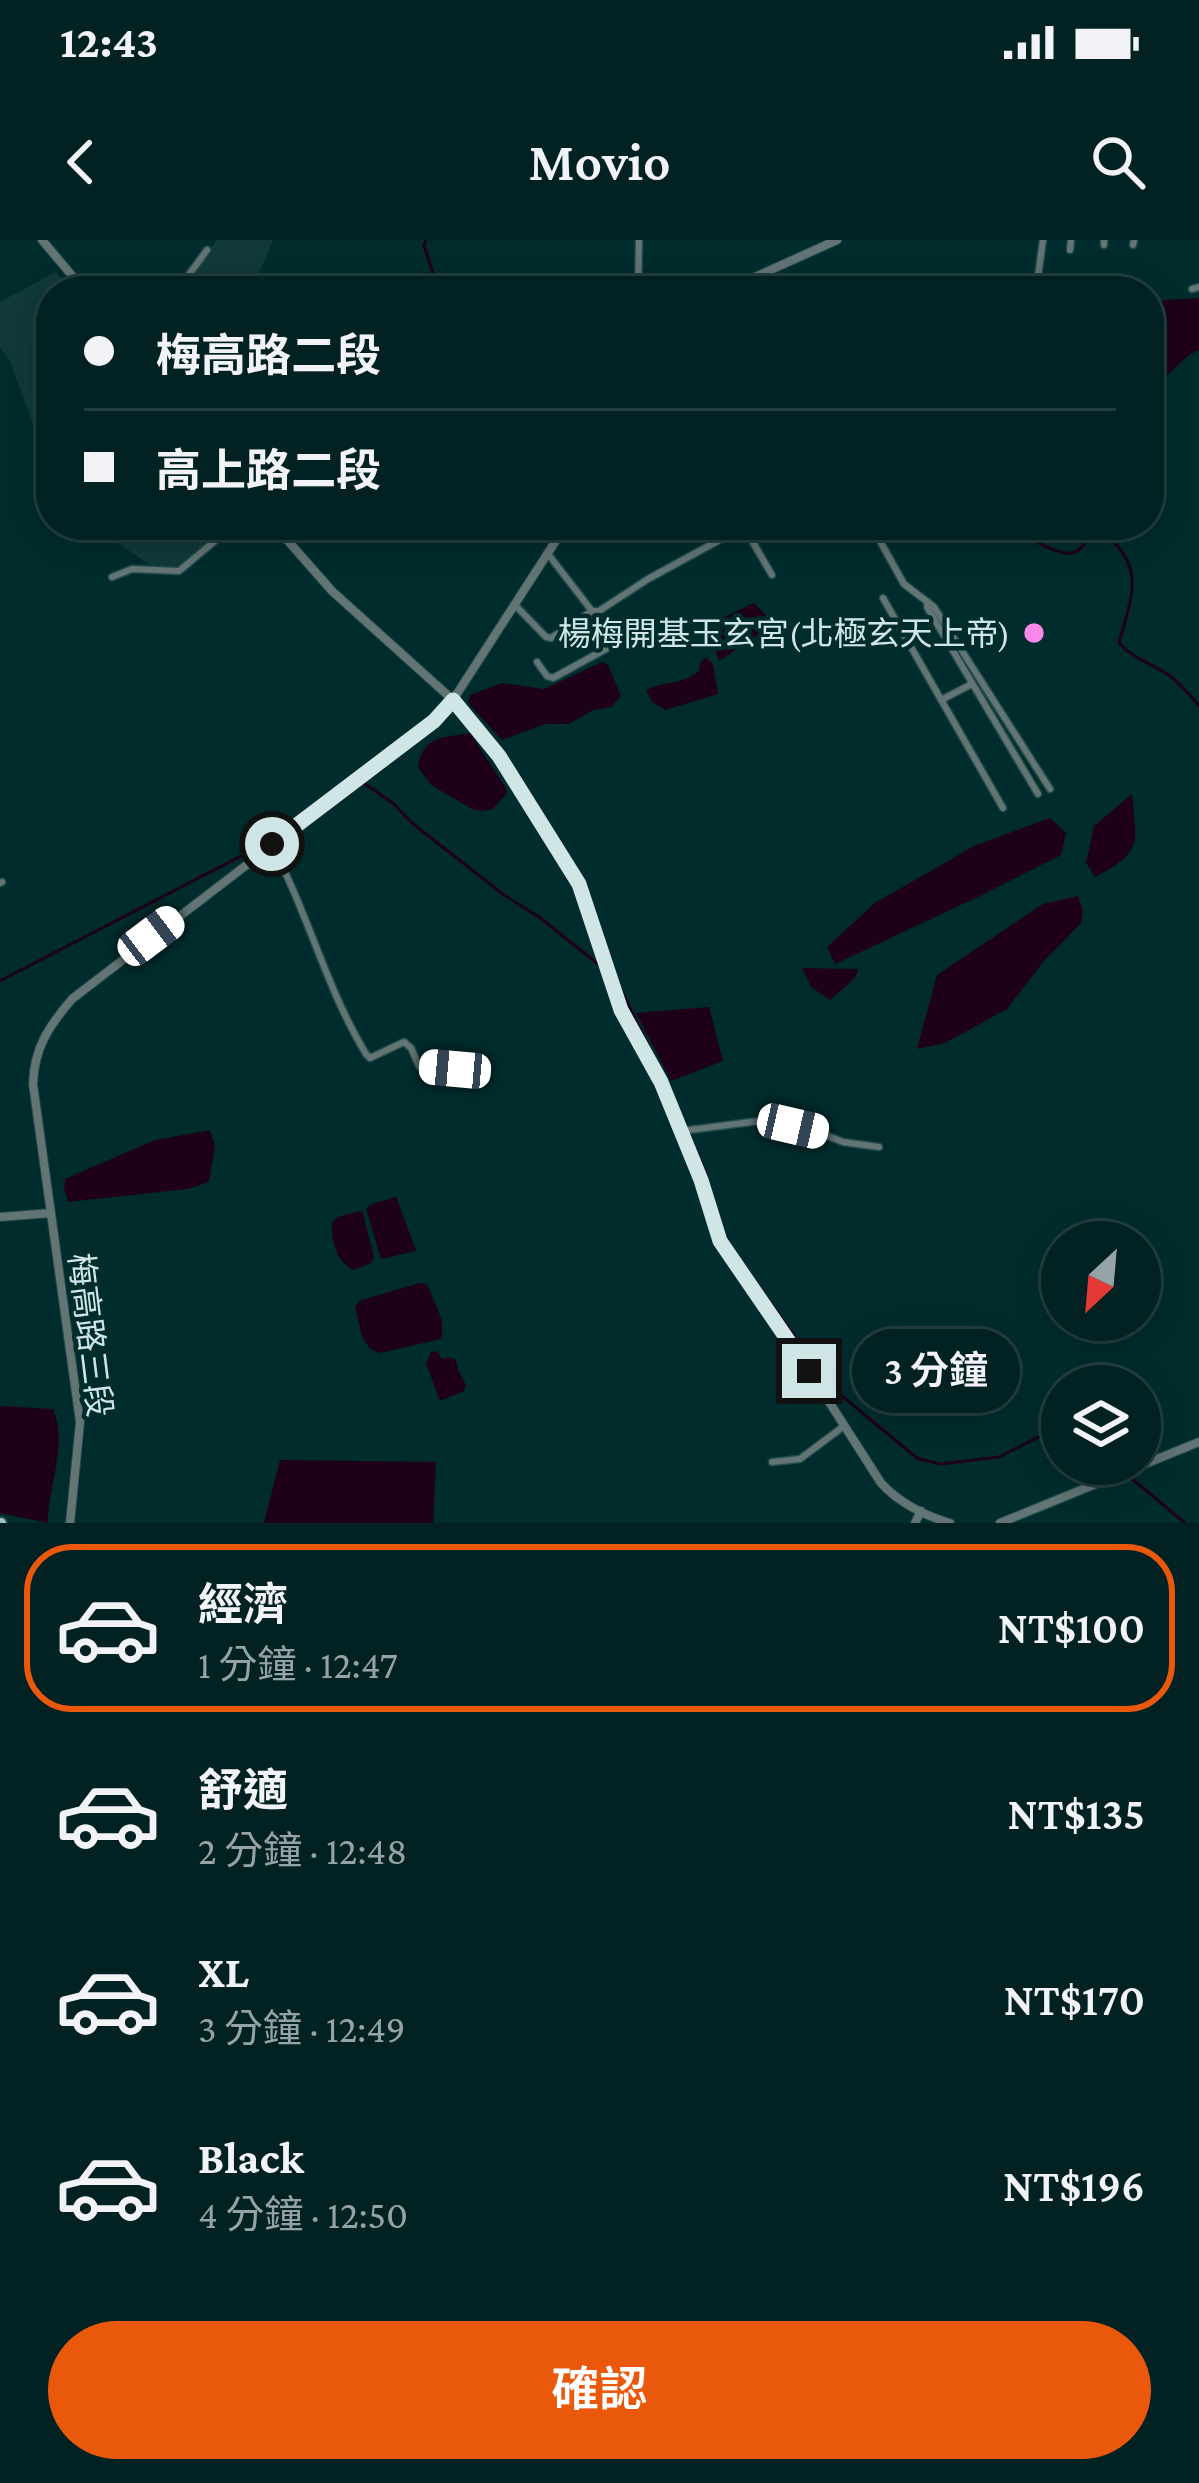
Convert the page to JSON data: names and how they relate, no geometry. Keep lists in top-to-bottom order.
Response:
{
  "streets": {
    "street": ["梅高路三段"]
  },
  "places": ["楊梅開基玉玄宮(北極玄天上帝)"],
  "north": "bottom left",
  "page": {
    "status": "12:43",
    "header": "Movio",
    "banner": ["梅高路二段", "高上路二段"],
    "bubble": "3 分鐘",
    "list": [
      {
        "name": "經濟",
        "note": "1 分鐘 · 12:47",
        "value": "NT$100"
      },
      {
        "name": "舒適",
        "note": "2 分鐘 · 12:48",
        "value": "NT$135"
      },
      {
        "name": "XL",
        "note": "3 分鐘 · 12:49",
        "value": "NT$170"
      },
      {
        "name": "Black",
        "note": "4 分鐘 · 12:50",
        "value": "NT$196"
      }
    ],
    "buttons": "確認"
  }
}
